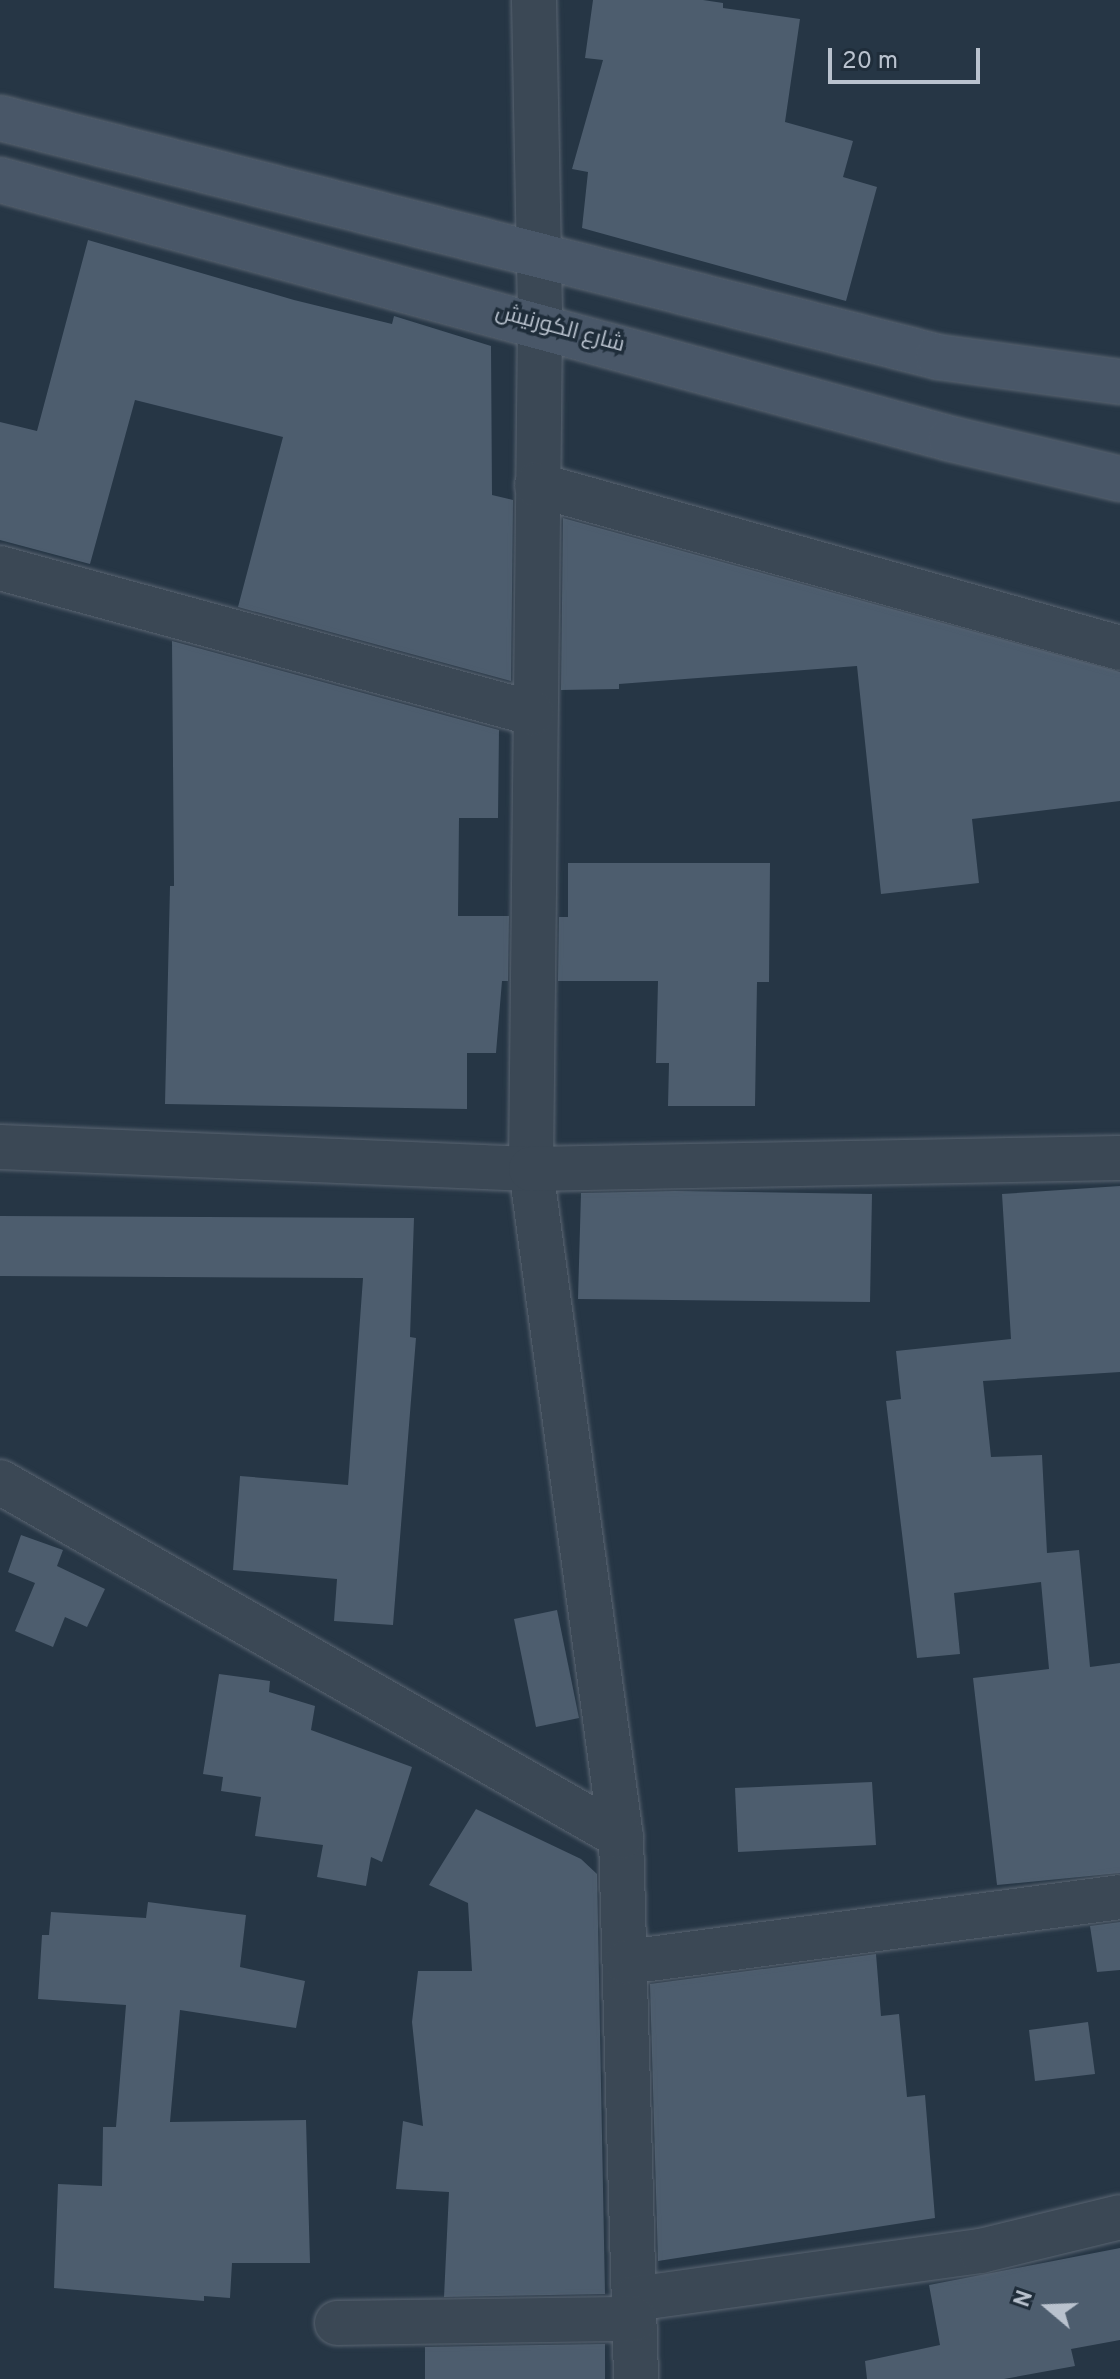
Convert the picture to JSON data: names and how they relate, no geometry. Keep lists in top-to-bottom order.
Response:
{
  "streets": {
    "main road": ["شارع الكورنيش"]
  },
  "scale_bar": "20 m",
  "north": "left"
}
